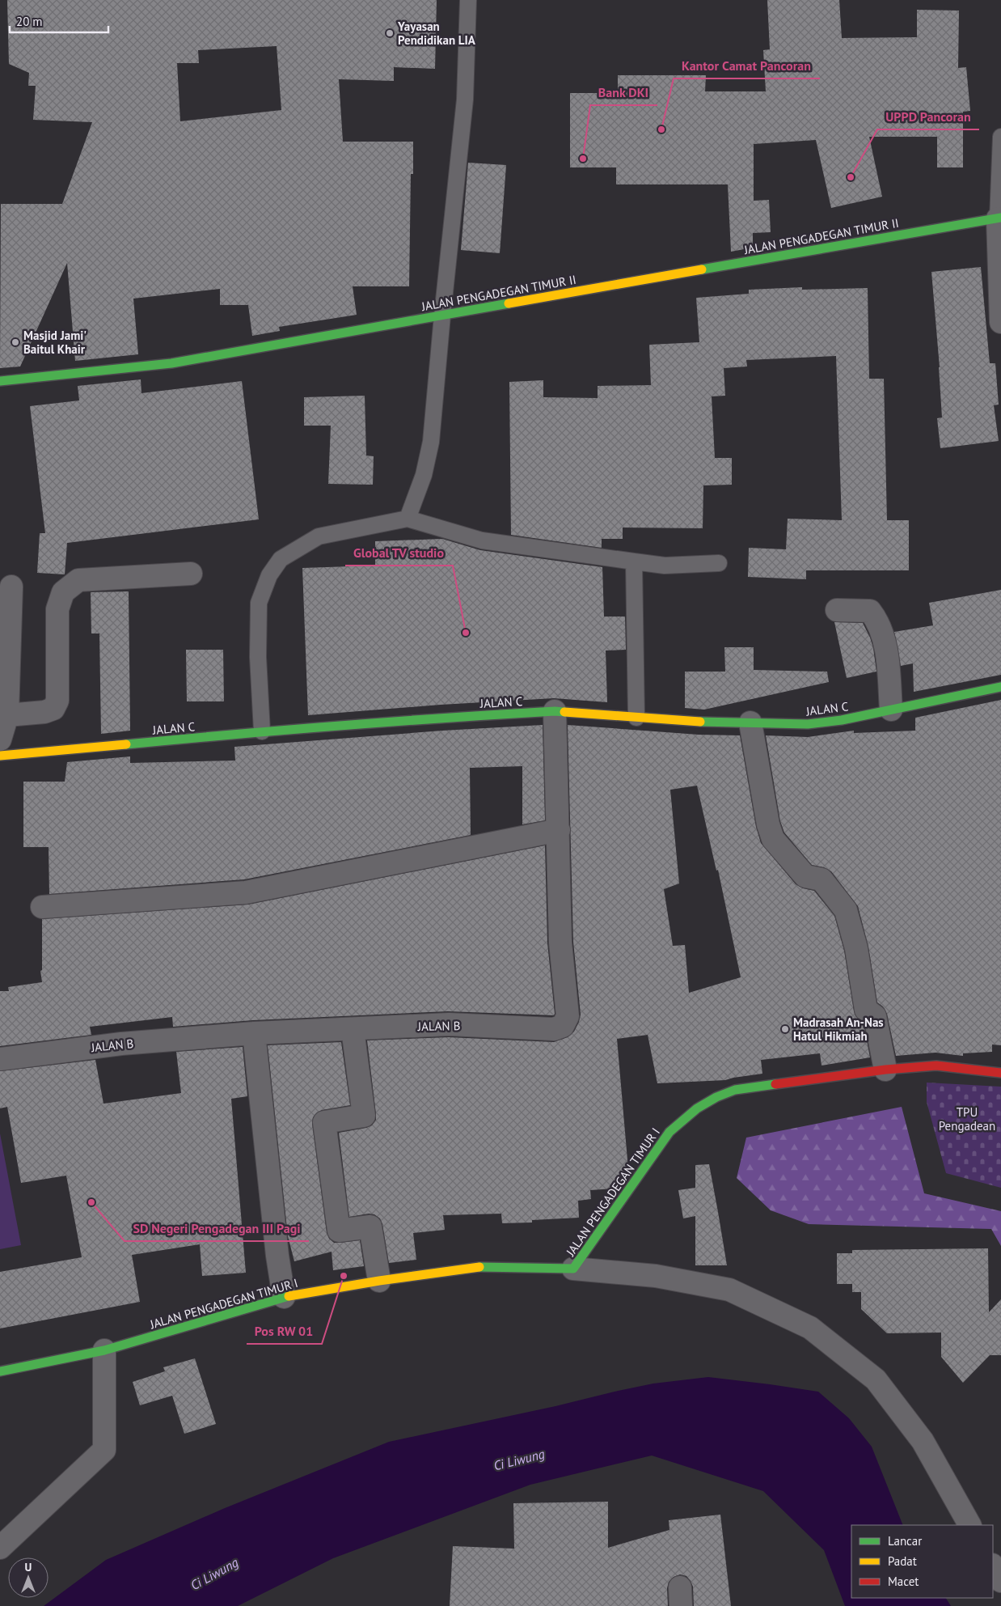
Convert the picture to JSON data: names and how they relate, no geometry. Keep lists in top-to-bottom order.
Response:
{
  "streets": {
    "street": [
      "JALAN PENGADEGAN TIMUR II",
      "JALAN C",
      "JALAN B",
      "JALAN PENGADEGAN TIMUR I"
    ]
  },
  "crossings": [
    ["JALAN C", "JALAN B"]
  ],
  "water": ["Ci Liwung"],
  "parks": ["TPU Pengadean"],
  "places": [
    "Yayasan Pendidikan LIA",
    "Kantor Camat Pancoran",
    "Bank DKI",
    "UPPD Pancoran",
    "Masjid Jami' Baitul Khair",
    "Global TV studio",
    "Madrasah An-Nas Hatul Hikmiah",
    "SD Negeri Pengadegan III Pagi",
    "Pos RW 01"
  ],
  "legend": ["Lancar", "Padat", "Macet"],
  "scale_bar": "20 m",
  "north": "top"
}
